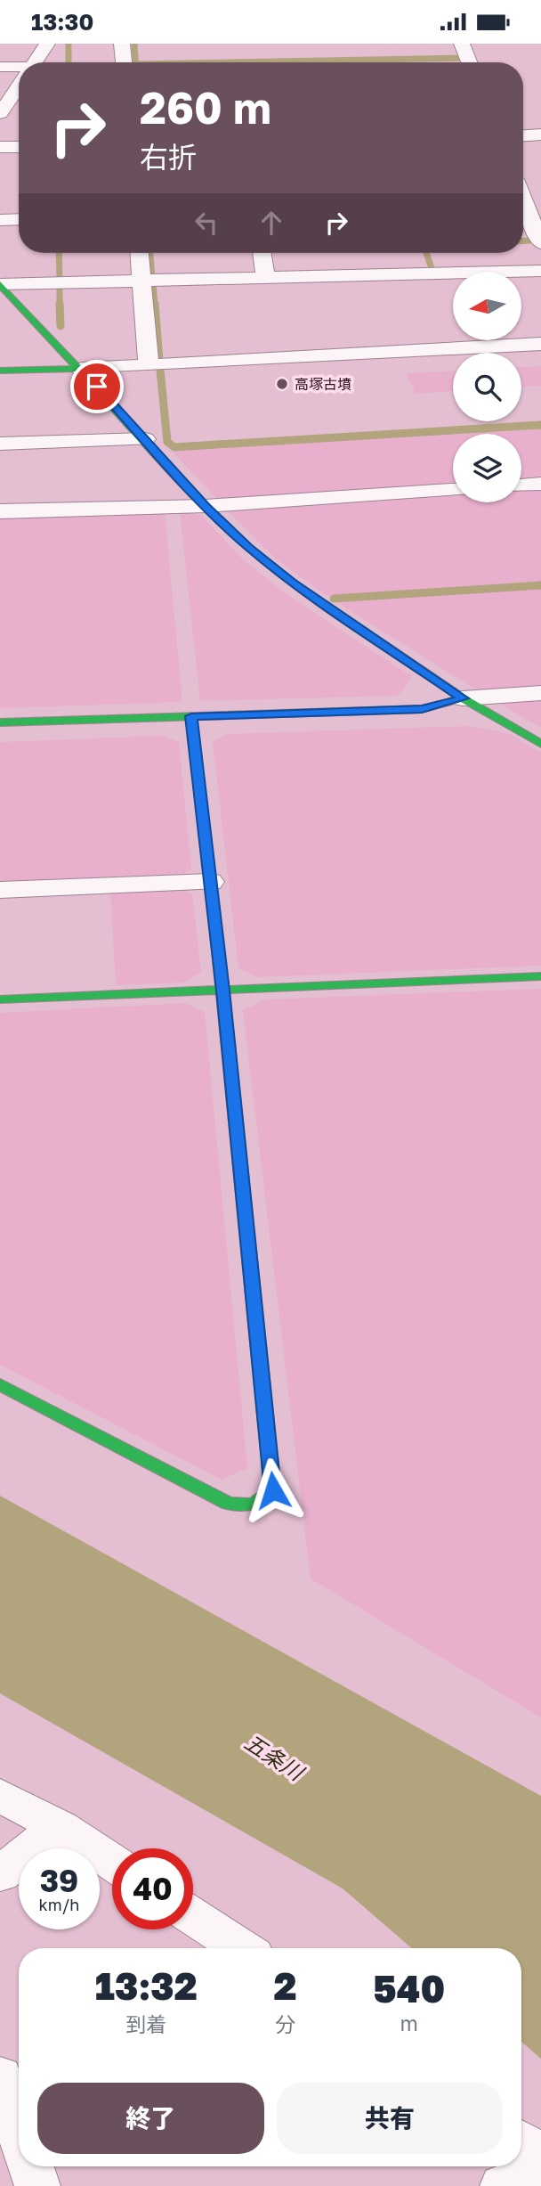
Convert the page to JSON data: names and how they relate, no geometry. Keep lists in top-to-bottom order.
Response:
{
  "water": ["五条川"],
  "places": ["高塚古墳"],
  "north": "left",
  "page": {
    "status": "13:30",
    "turn": ["260 m", "右折"],
    "speed": "39 km/h",
    "limit": "40",
    "eta": [
      "13:32",
      "到着",
      "2",
      "分",
      "540",
      "m"
    ],
    "buttons": ["終了", "共有"]
  }
}
